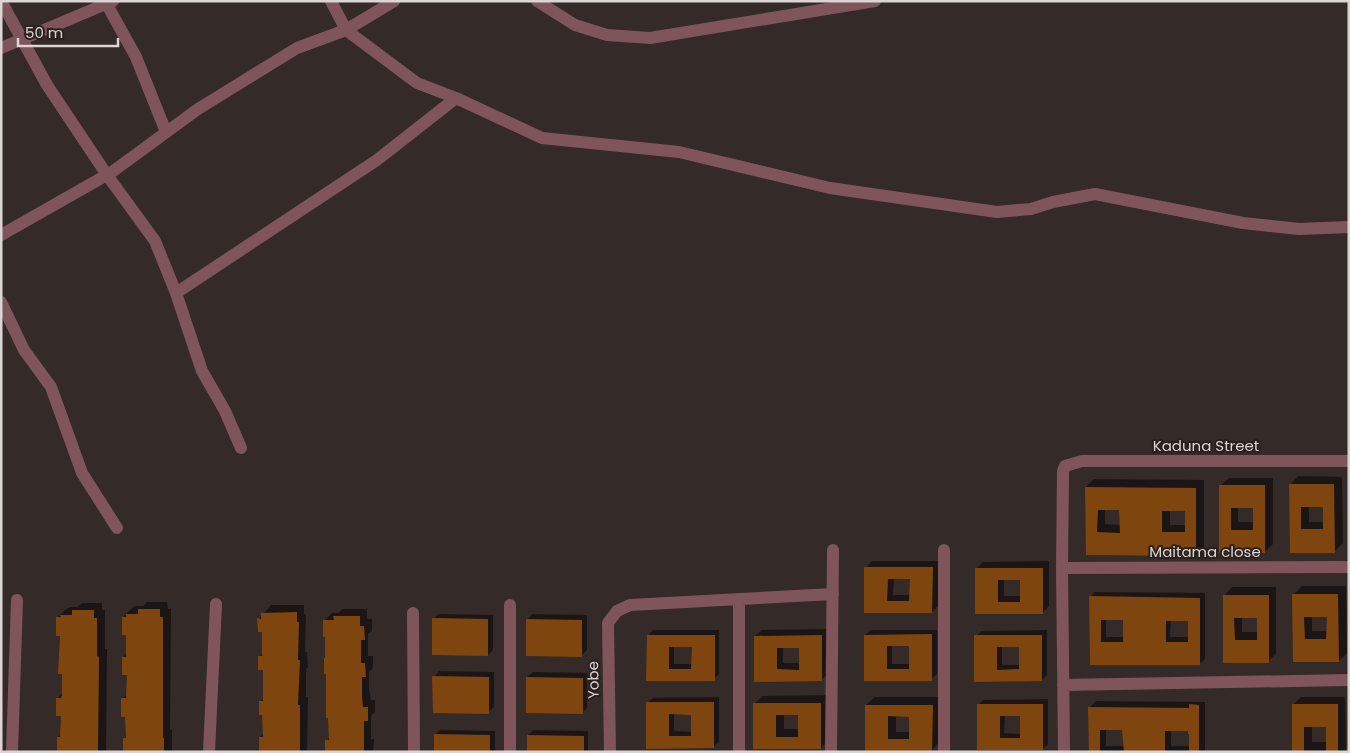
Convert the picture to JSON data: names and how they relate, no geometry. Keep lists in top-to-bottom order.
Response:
{
  "streets": {
    "street": ["Kaduna Street", "Maitama close", "Yobe"]
  },
  "crossings": [
    ["Kaduna Street", "Maitama close"]
  ],
  "scale_bar": "50 m"
}
